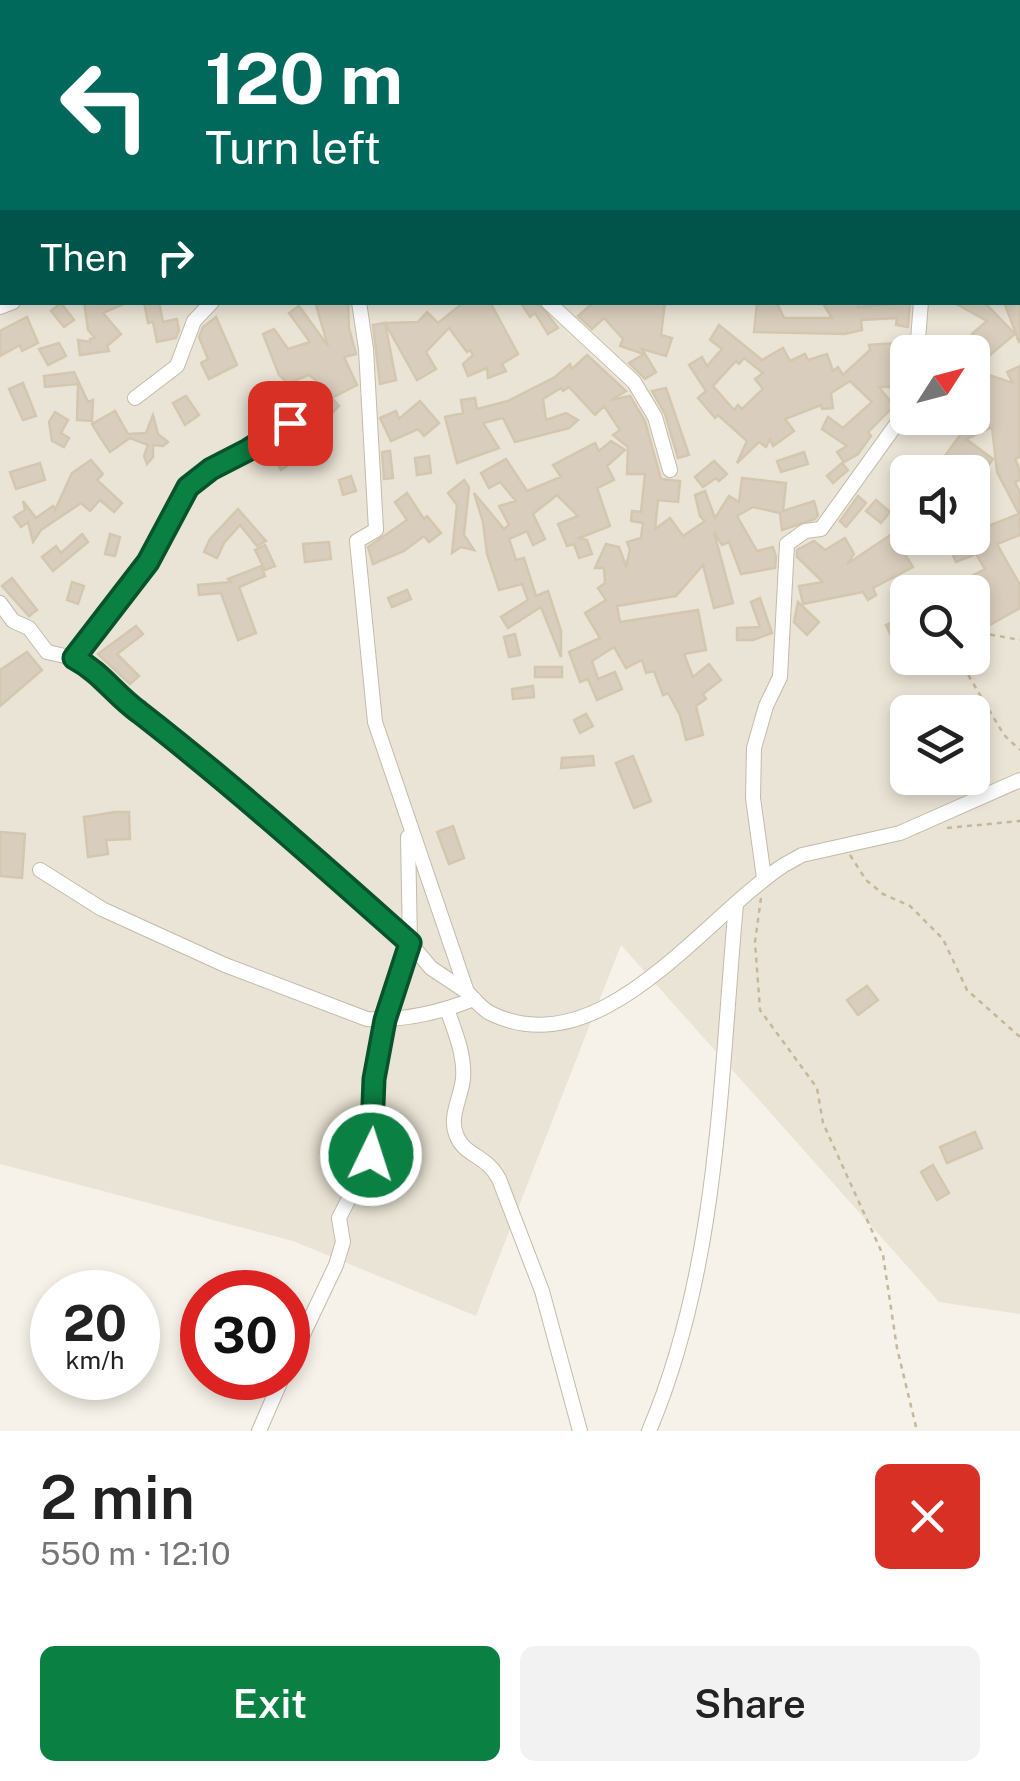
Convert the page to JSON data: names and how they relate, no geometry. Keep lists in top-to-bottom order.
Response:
{
  "north": "top right",
  "page": {
    "turn": ["120 m", "Turn left"],
    "then": "Then",
    "speed": "20 km/h",
    "limit": "30",
    "heading": ["2 min", "550 m · 12:10"],
    "buttons": ["Exit", "Share"]
  }
}
